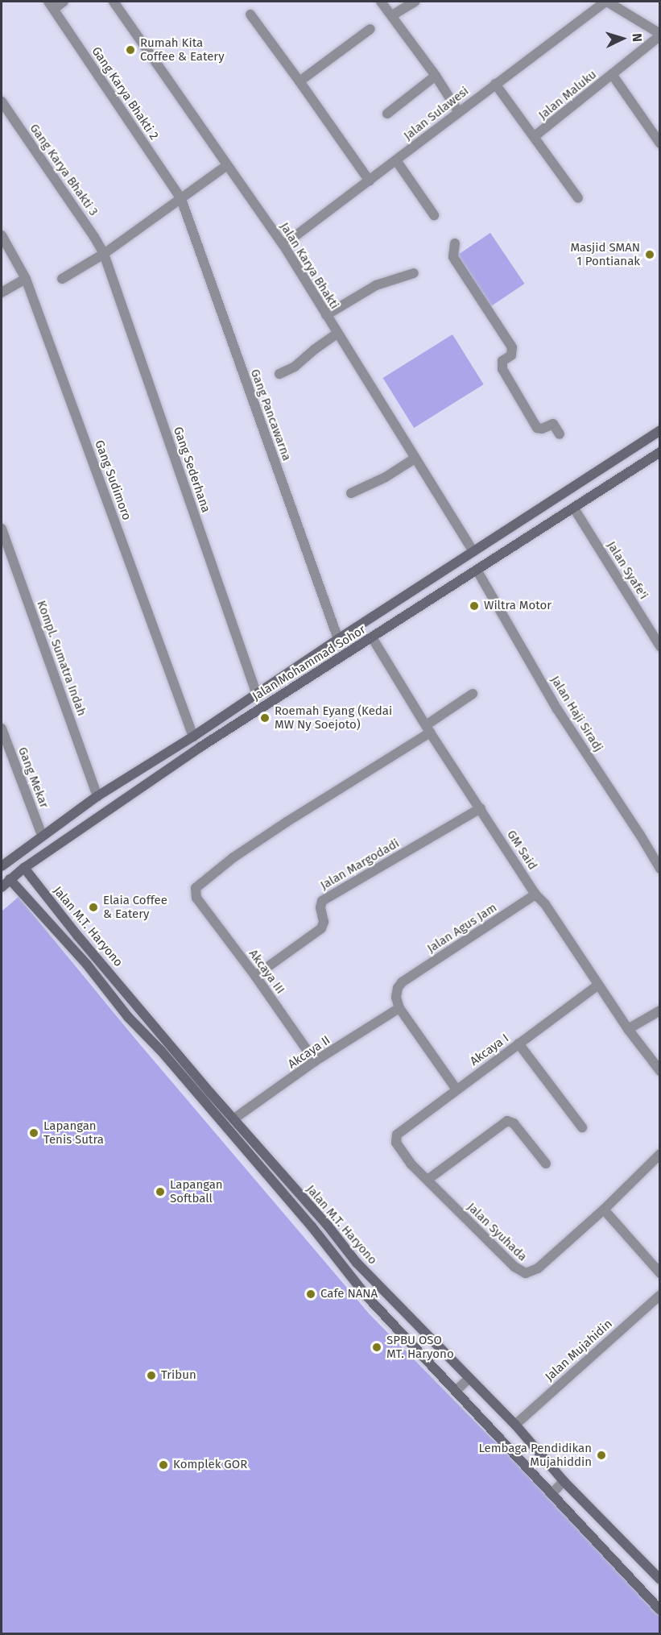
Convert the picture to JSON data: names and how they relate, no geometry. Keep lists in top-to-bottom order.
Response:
{
  "streets": {
    "street": [
      "Gang Karya Bhakti 2",
      "Jalan Maluku",
      "Jalan Sulawesi",
      "Gang Karya Bhakti 3",
      "Jalan Karya Bhakti",
      "Gang Pancawarna",
      "Gang Sederhana",
      "Gang Sudimoro",
      "Jalan Syafe'i",
      "Kompl. Sumatra Indah",
      "Jalan Mohammad Sohor",
      "Jalan Haji Siradj",
      "Gang Mekar",
      "GM Said",
      "Jalan Margodadi",
      "Jalan M.T. Haryono",
      "Jalan Agus Jam",
      "Akcaya III",
      "Akcaya I",
      "Akcaya II",
      "Jalan Syuhada",
      "Jalan Mujahidin"
    ]
  },
  "crossings": [
    ["Gang Karya Bhakti 2", "Gang Pancawarna"],
    ["Jalan Sulawesi", "Jalan Karya Bhakti"],
    ["Gang Karya Bhakti 3", "Gang Sederhana"],
    ["Jalan Karya Bhakti", "Jalan Mohammad Sohor"],
    ["Gang Pancawarna", "Jalan Mohammad Sohor"],
    ["Gang Sederhana", "Jalan Mohammad Sohor"],
    ["Gang Sudimoro", "Jalan Mohammad Sohor"],
    ["Jalan Syafe'i", "Jalan Mohammad Sohor"],
    ["Kompl. Sumatra Indah", "Jalan Mohammad Sohor"],
    ["Jalan Mohammad Sohor", "Jalan Haji Siradj"],
    ["Jalan Mohammad Sohor", "Gang Mekar"],
    ["Jalan Mohammad Sohor", "GM Said"],
    ["Jalan Mohammad Sohor", "Jalan M.T. Haryono"],
    ["GM Said", "Jalan Margodadi"],
    ["GM Said", "Jalan Agus Jam"],
    ["GM Said", "Akcaya III"],
    ["GM Said", "Akcaya I"],
    ["Jalan Margodadi", "Akcaya III"],
    ["Jalan M.T. Haryono", "Akcaya II"],
    ["Jalan M.T. Haryono", "Jalan Mujahidin"],
    ["Jalan Agus Jam", "Akcaya II"],
    ["Akcaya III", "Akcaya II"],
    ["Akcaya I", "Jalan Syuhada"]
  ],
  "places": [
    "Rumah Kita Coffee & Eatery",
    "Masjid SMAN 1 Pontianak",
    "Wiltra Motor",
    "Roemah Eyang (Kedai MW Ny Soejoto)",
    "Elaia Coffee & Eatery",
    "Lapangan Tenis Sutra",
    "Lapangan Softball",
    "Cafe NANA",
    "SPBU OSO MT. Haryono",
    "Tribun",
    "Lembaga Pendidikan Mujahiddin",
    "Komplek GOR"
  ],
  "north": "right"
}
